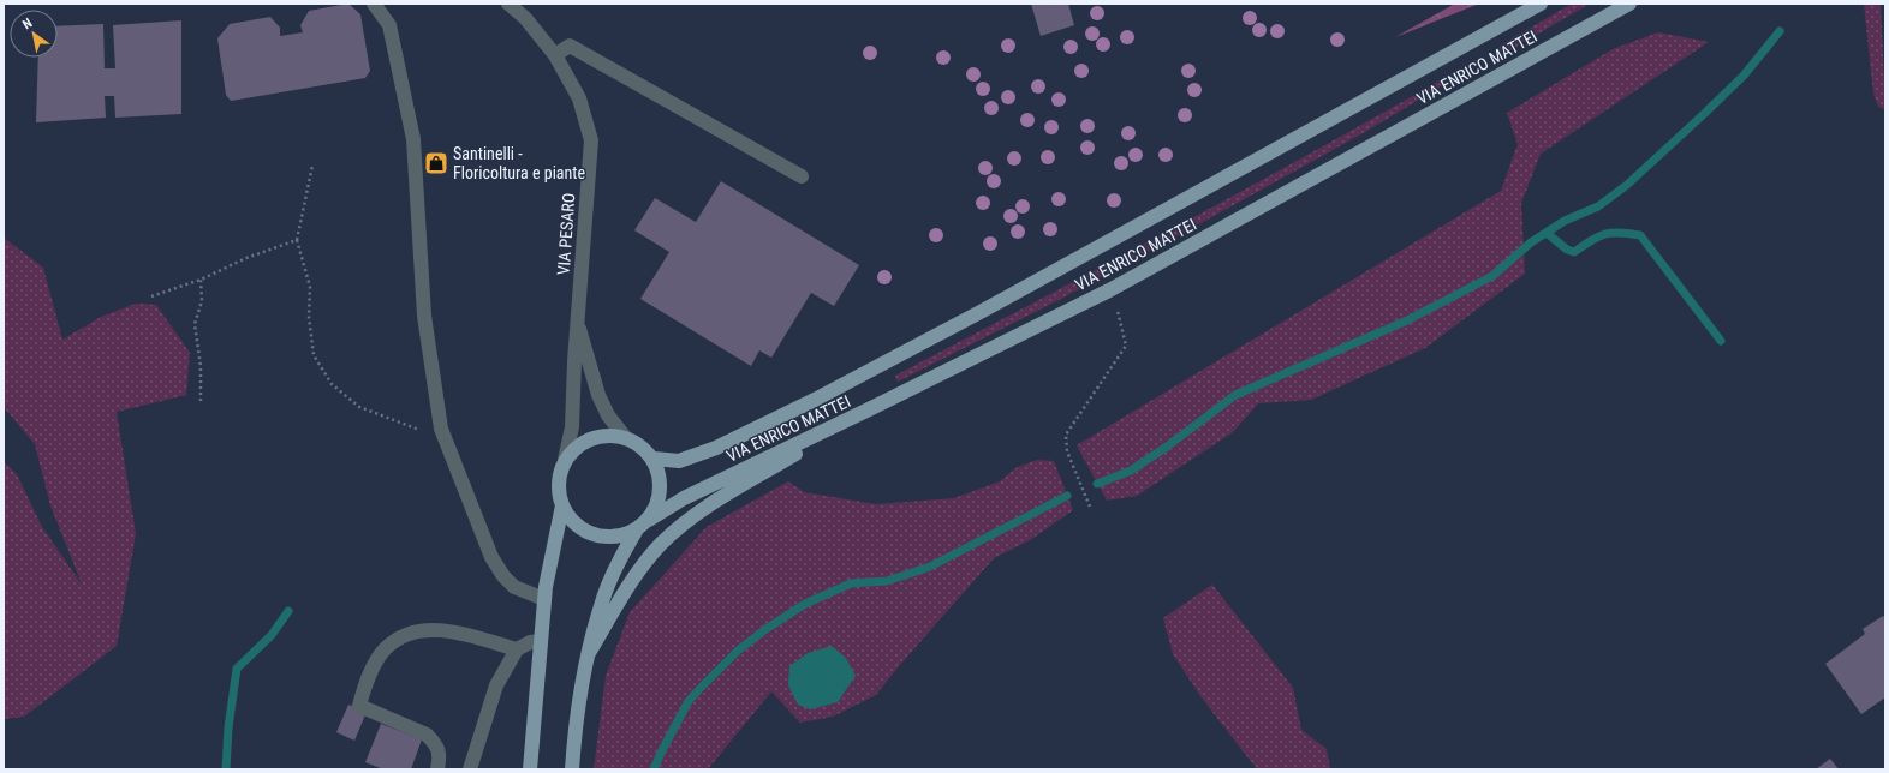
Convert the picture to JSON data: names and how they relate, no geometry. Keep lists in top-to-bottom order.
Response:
{
  "streets": {
    "main road": ["VIA ENRICO MATTEI"],
    "street": ["VIA PESARO"]
  },
  "crossings": [
    ["VIA ENRICO MATTEI", "VIA PESARO"]
  ],
  "places": {
    "shop": ["Santinelli - Floricoltura e piante"]
  },
  "north": "top left"
}
